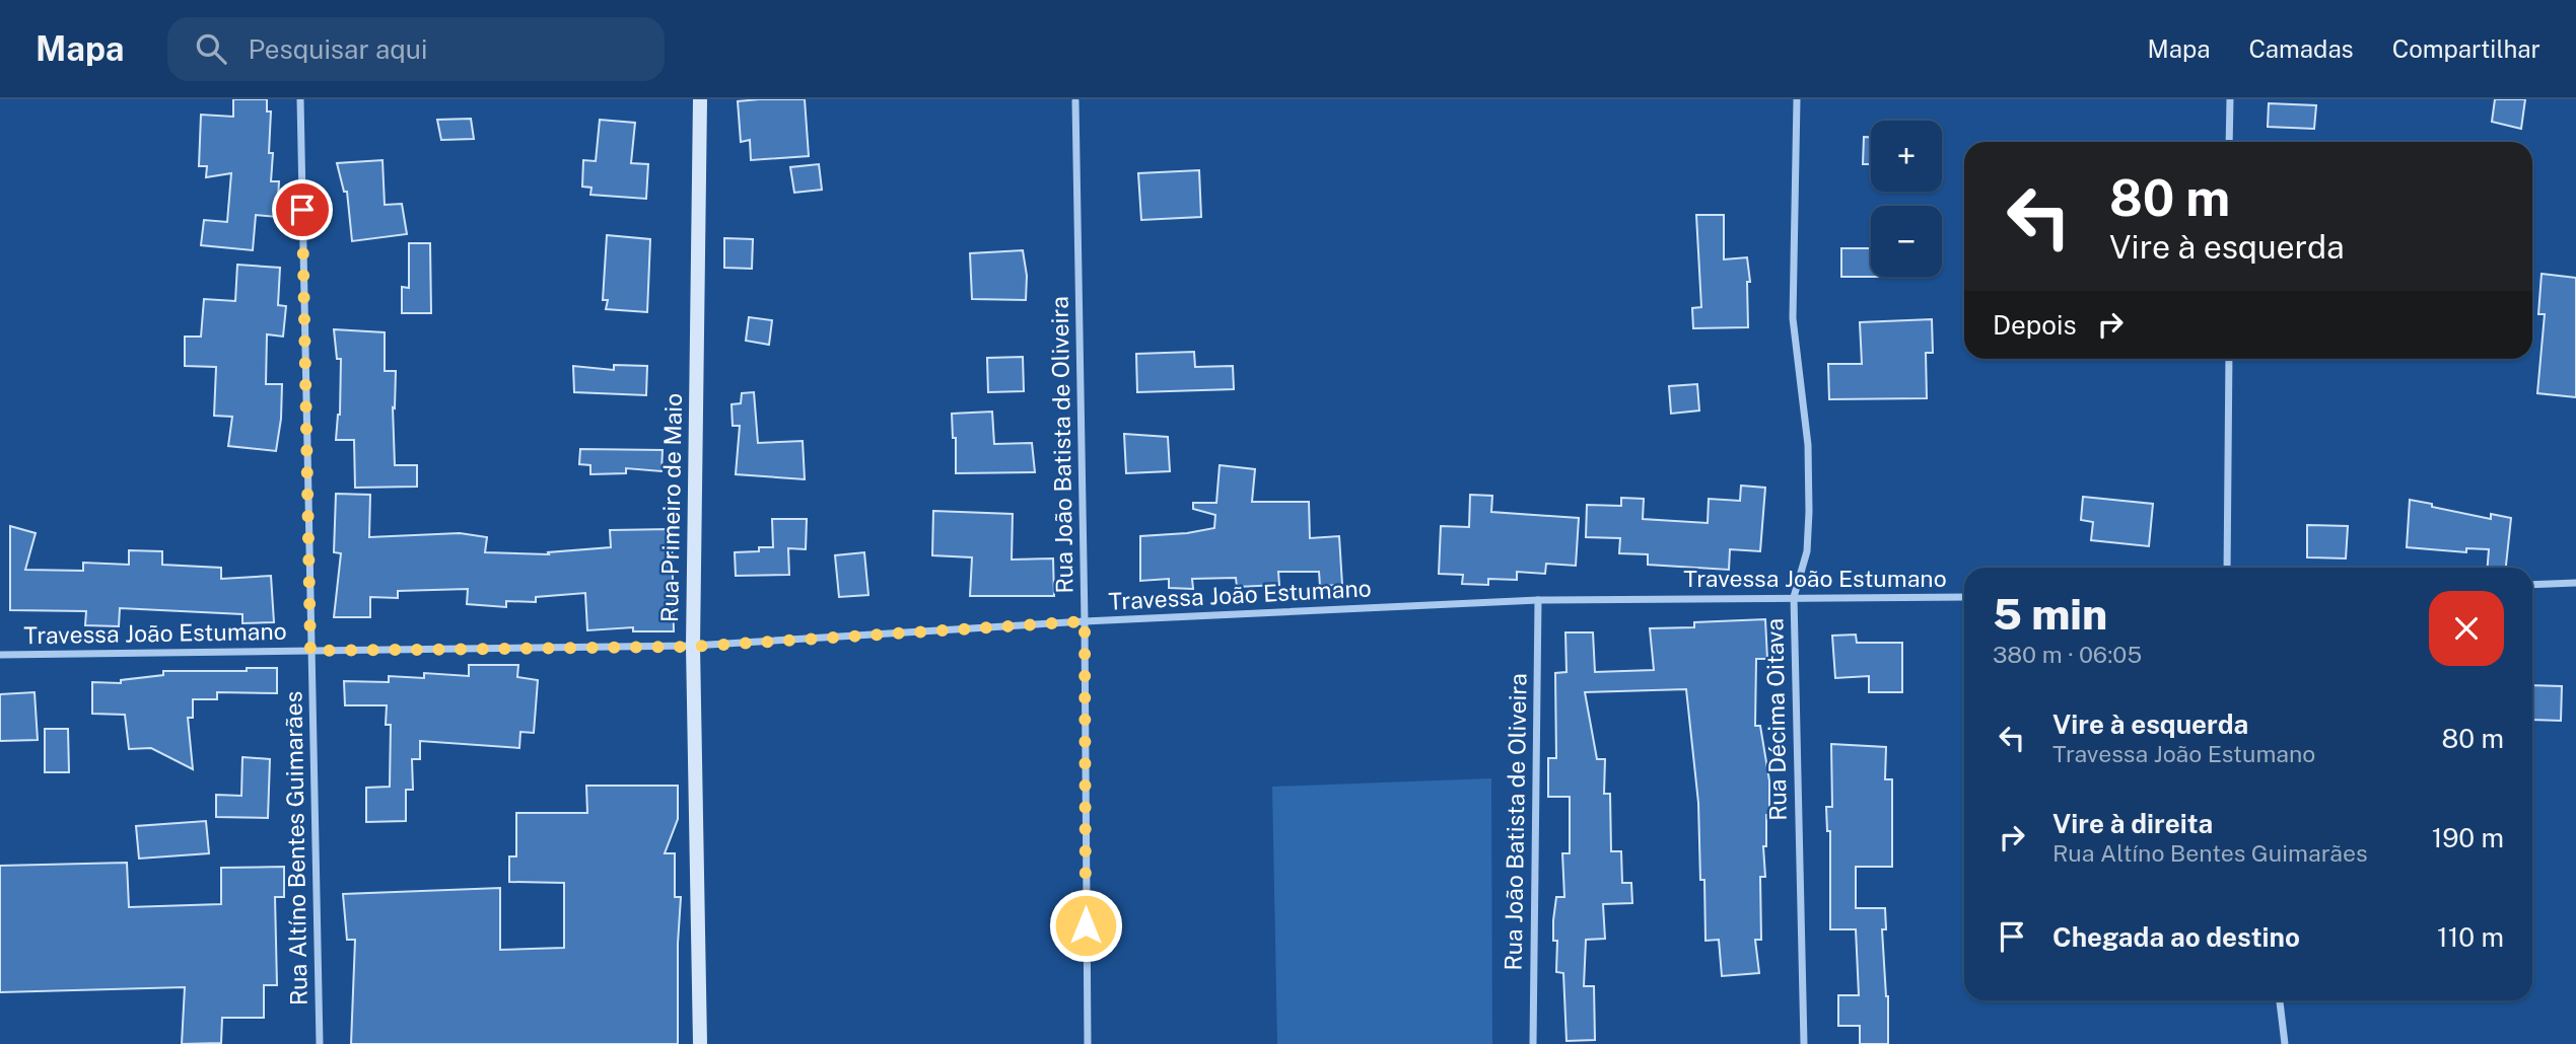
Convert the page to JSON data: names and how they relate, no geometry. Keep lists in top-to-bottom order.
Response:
{
  "streets": {
    "street": [
      "Rua João Batista de Oliveira",
      "Rua Primeiro de Maio",
      "Travessa João Estumano",
      "Rua Décima Oitava",
      "Rua Altíno Bentes Guimarães"
    ]
  },
  "crossings": [
    ["Rua João Batista de Oliveira", "Travessa João Estumano"],
    ["Rua Primeiro de Maio", "Travessa João Estumano"],
    ["Travessa João Estumano", "Rua Décima Oitava"],
    ["Travessa João Estumano", "Rua Altíno Bentes Guimarães"]
  ],
  "page": {
    "header": "Mapa",
    "search": "Pesquisar aqui",
    "nav": ["Mapa", "Camadas", "Compartilhar"],
    "map_buttons": ["+", "−"],
    "turn": ["80 m", "Vire à esquerda"],
    "then": "Depois",
    "heading": ["5 min", "380 m · 06:05"],
    "list": [
      {
        "name": "Vire à esquerda",
        "note": "Travessa João Estumano",
        "value": "80 m"
      },
      {
        "name": "Vire à direita",
        "note": "Rua Altíno Bentes Guimarães",
        "value": "190 m"
      },
      {
        "name": "Chegada ao destino",
        "value": "110 m"
      }
    ]
  }
}
